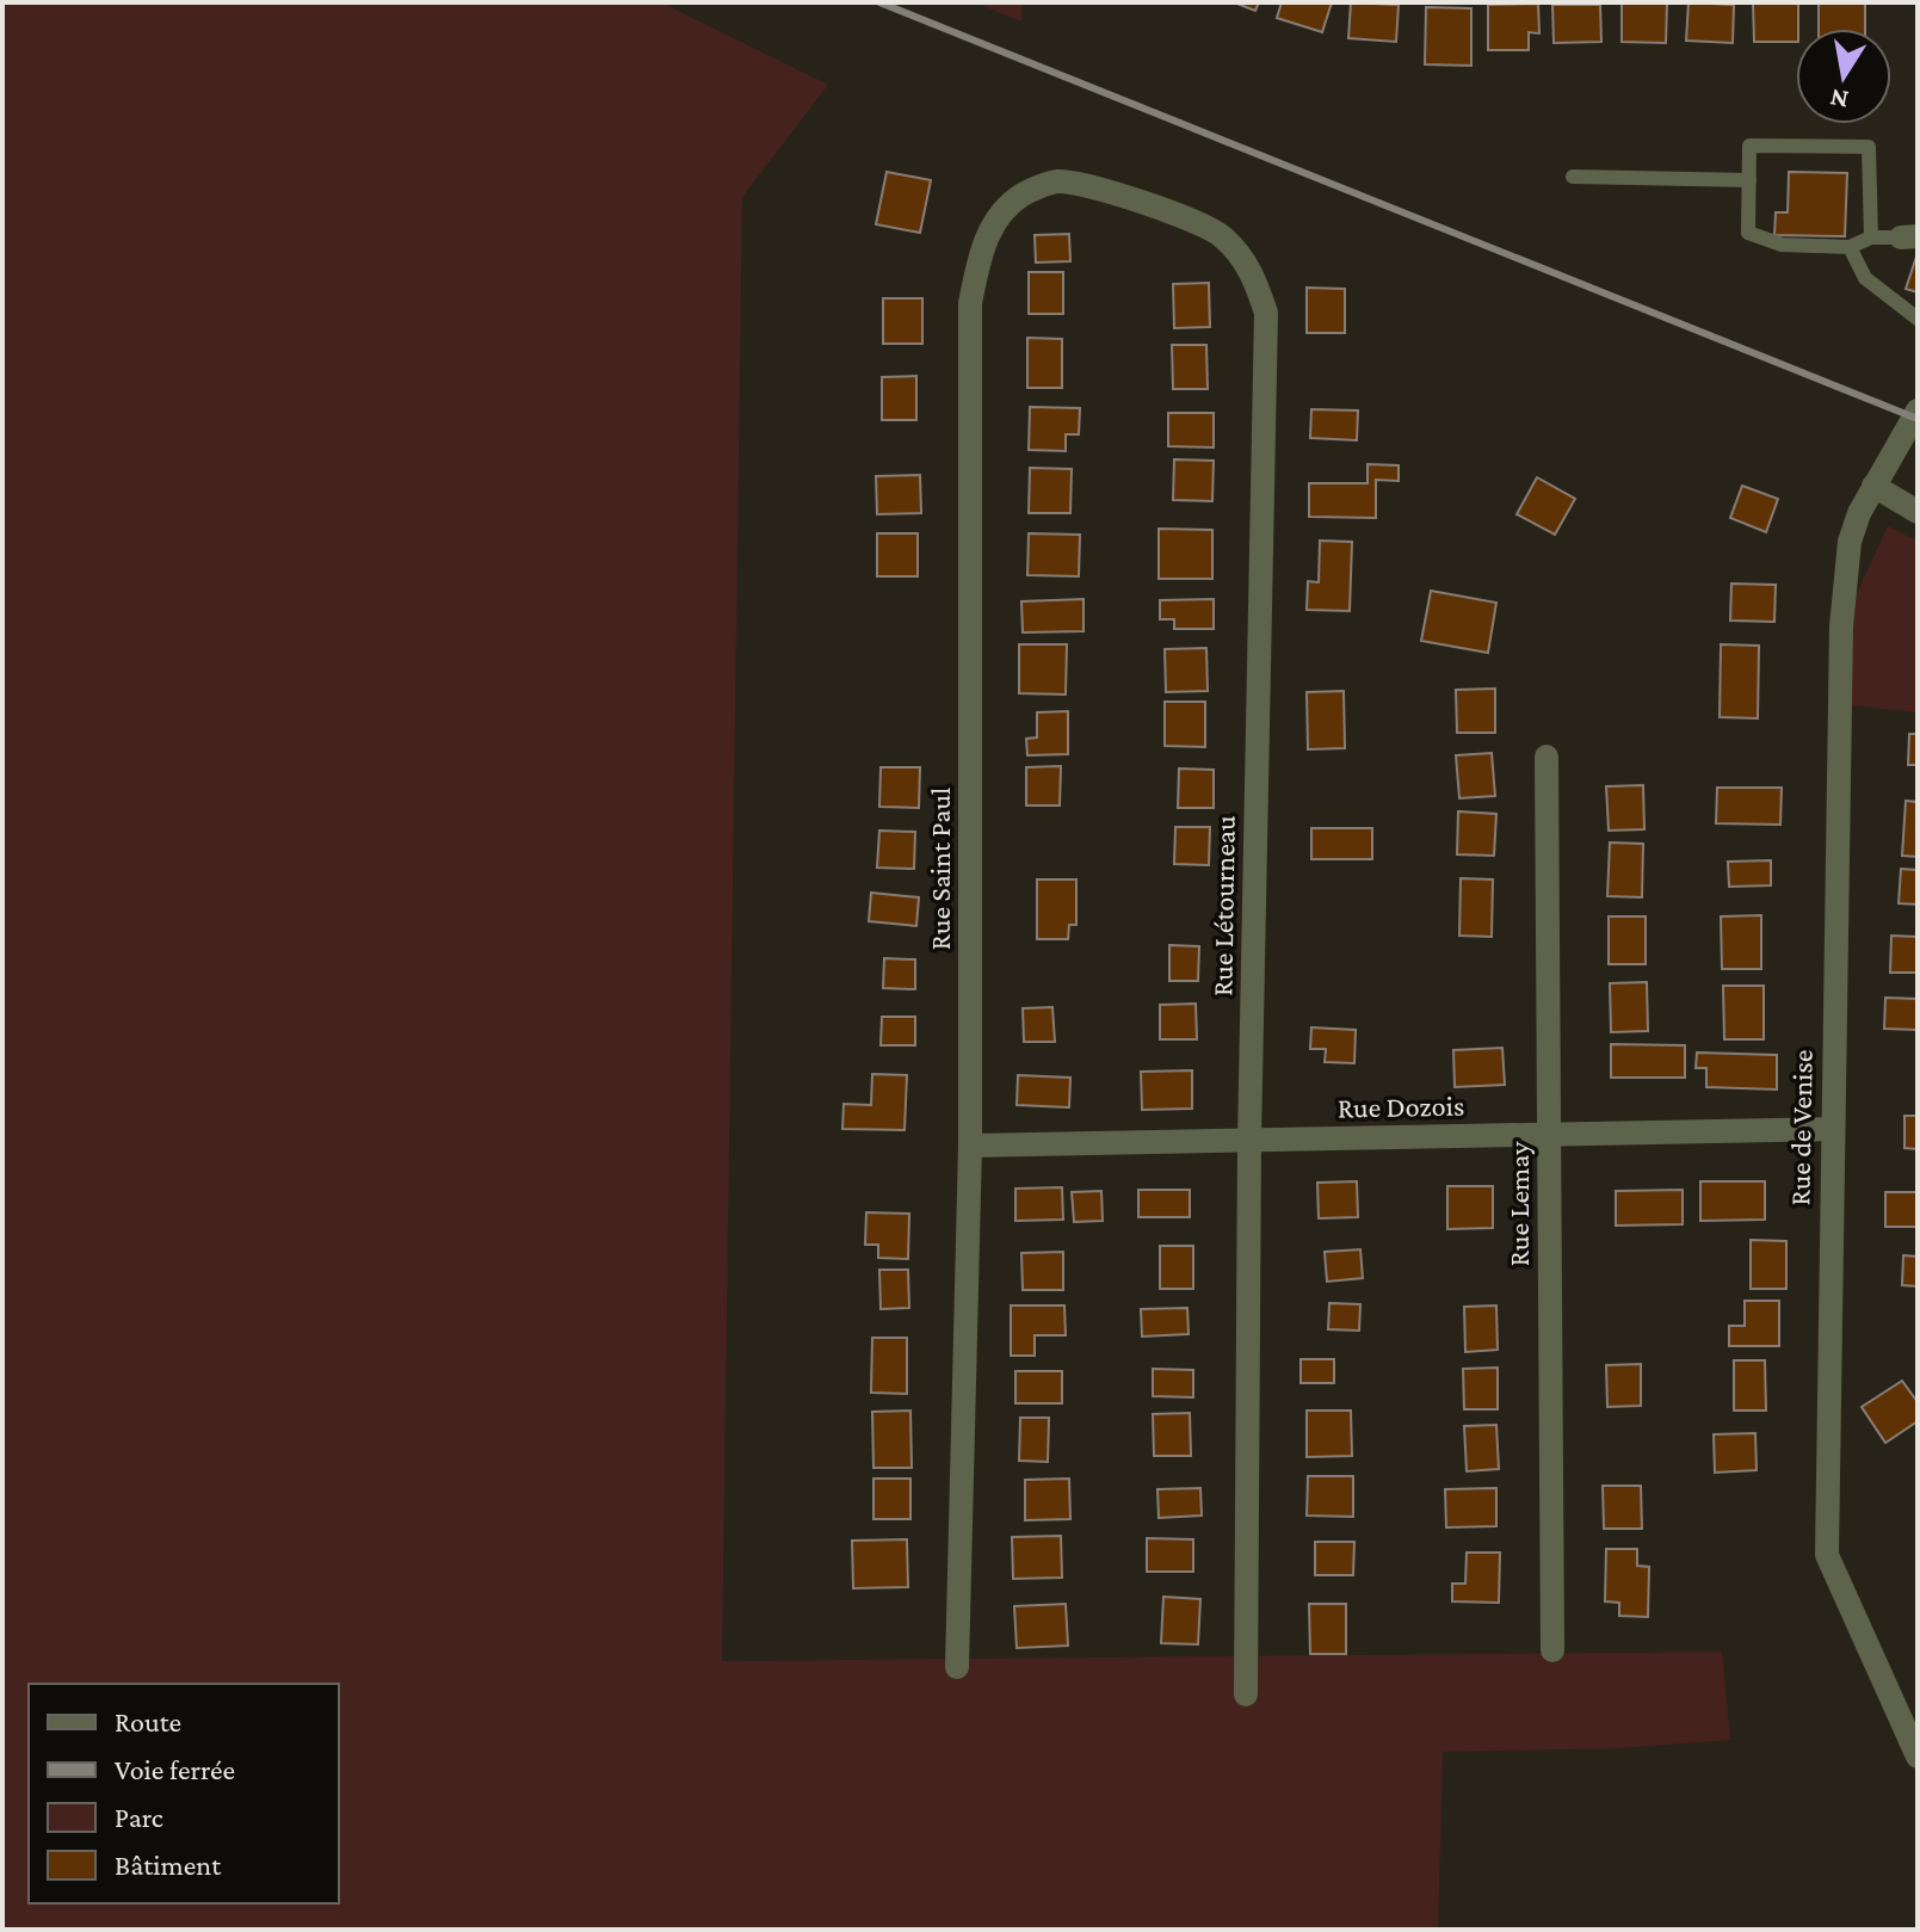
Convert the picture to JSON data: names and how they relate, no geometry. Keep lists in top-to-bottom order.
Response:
{
  "streets": {
    "street": [
      "Rue Saint Paul",
      "Rue Létourneau",
      "Rue Dozois",
      "Rue de Venise",
      "Rue Lemay"
    ]
  },
  "crossings": [
    ["Rue Saint Paul", "Rue Létourneau"],
    ["Rue Saint Paul", "Rue Dozois"],
    ["Rue Létourneau", "Rue Dozois"],
    ["Rue Dozois", "Rue de Venise"],
    ["Rue Dozois", "Rue Lemay"]
  ],
  "legend": [
    "Route",
    "Voie ferrée",
    "Parc",
    "Bâtiment"
  ],
  "north": "bottom"
}
